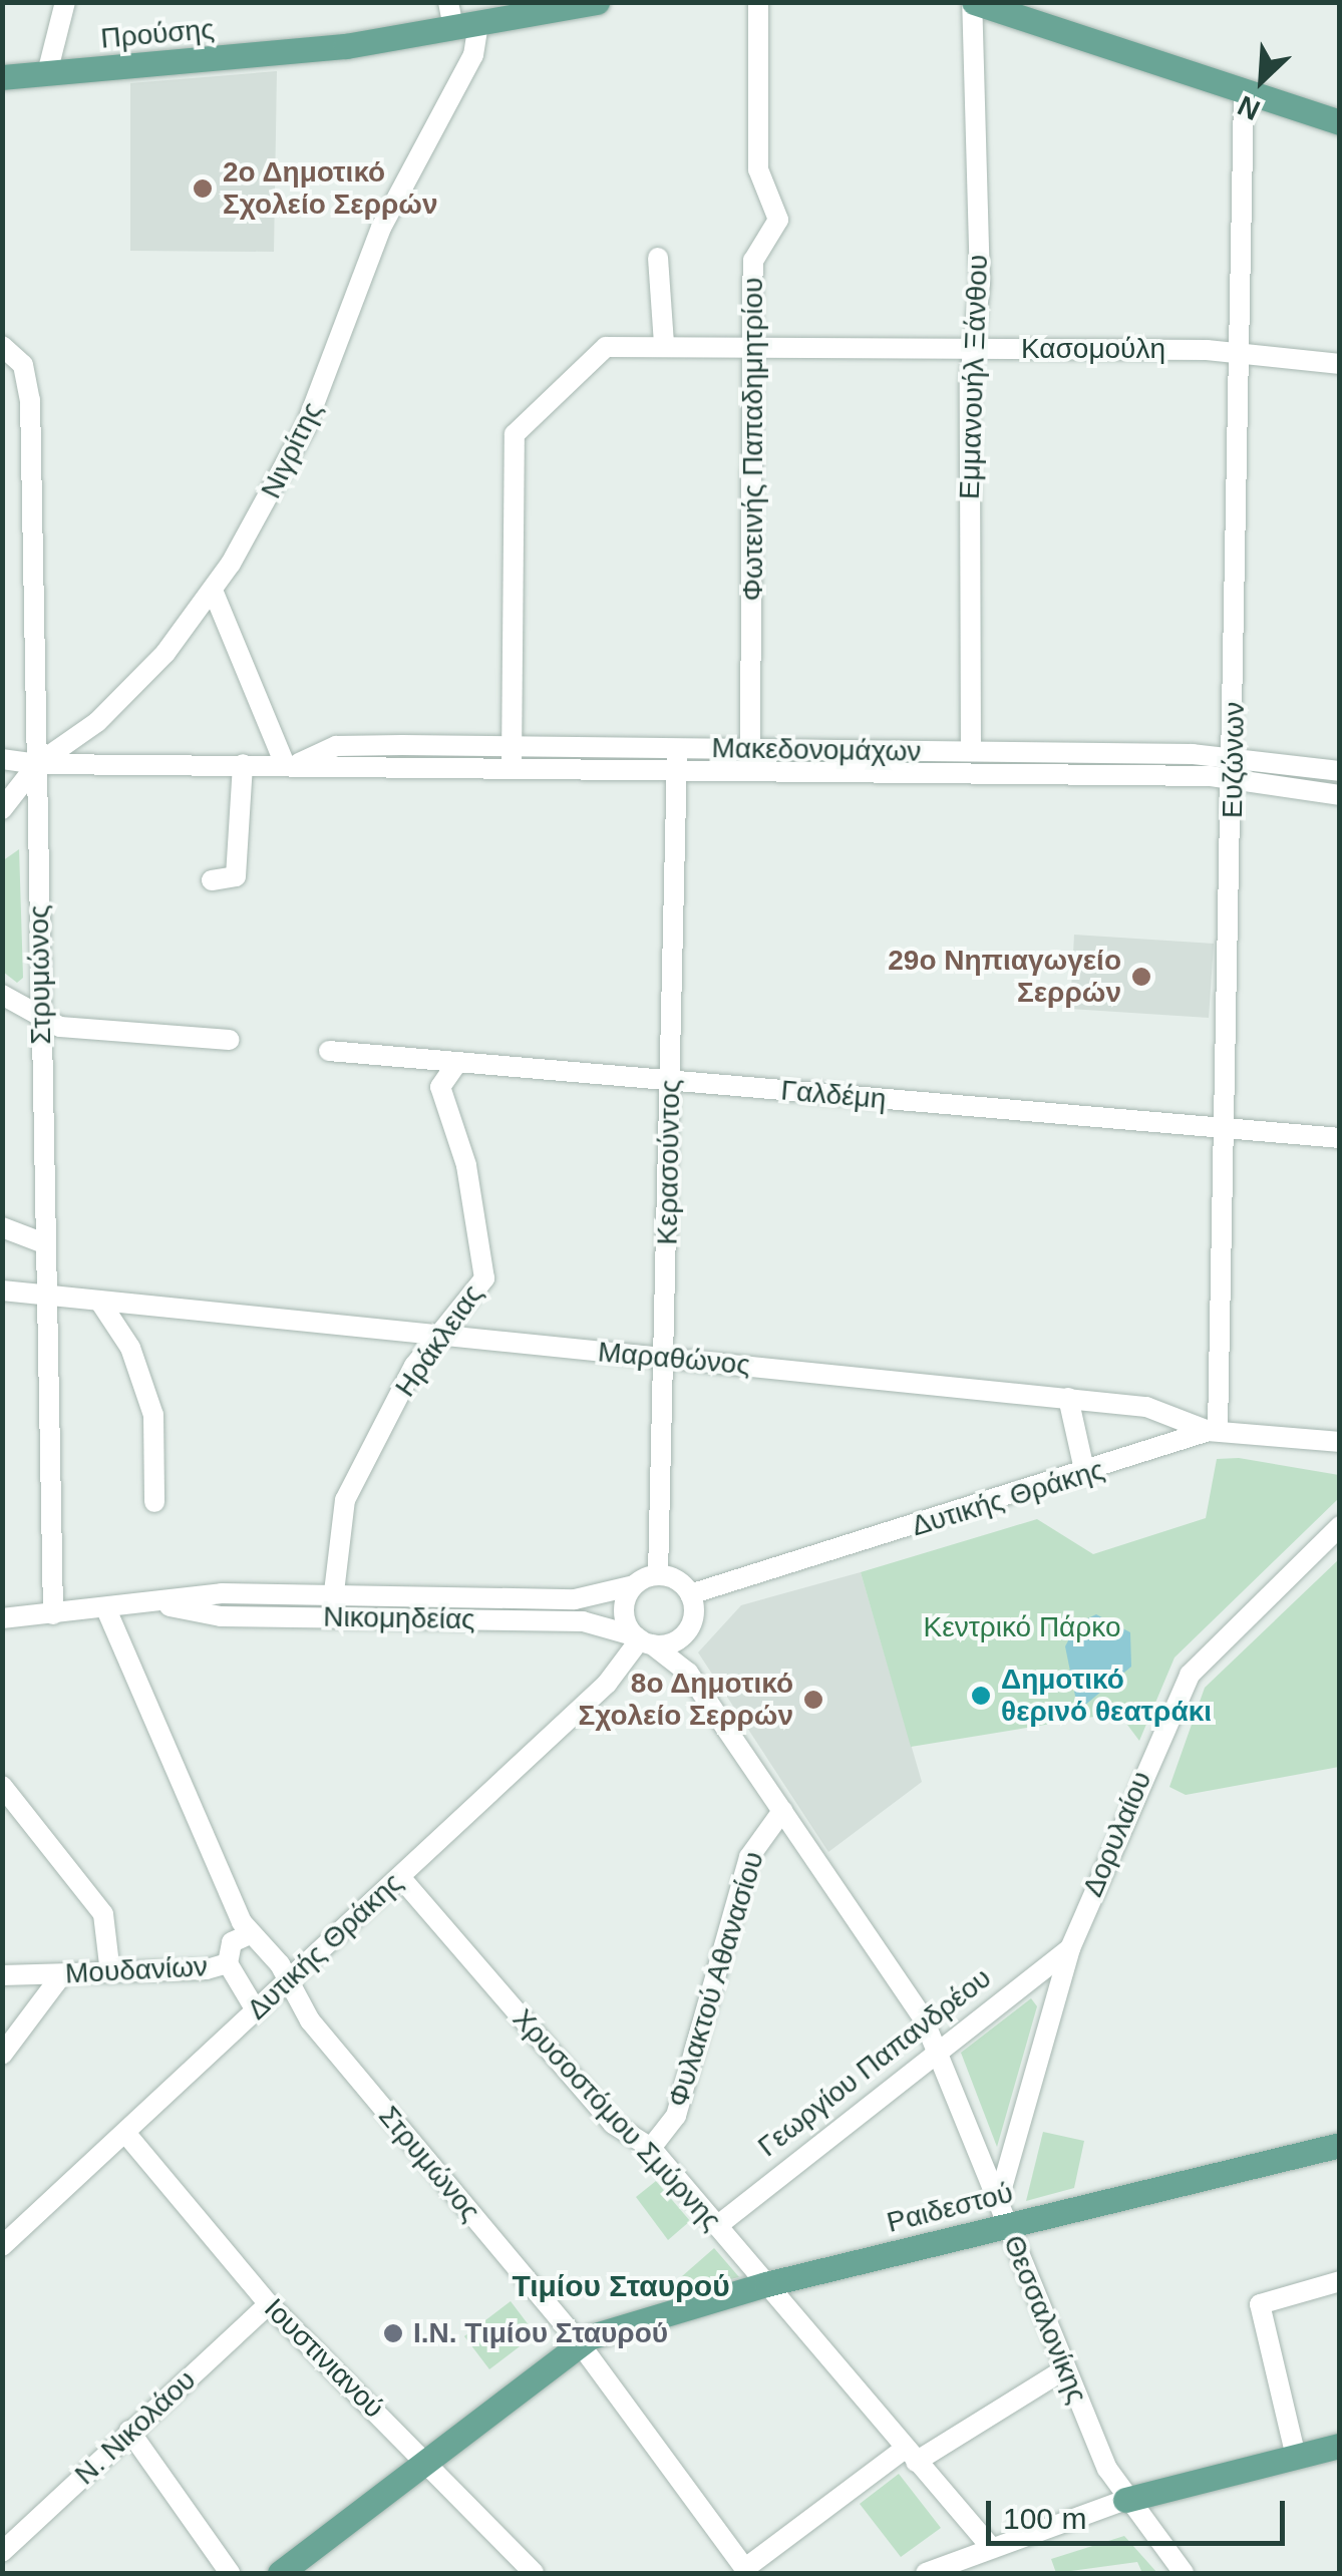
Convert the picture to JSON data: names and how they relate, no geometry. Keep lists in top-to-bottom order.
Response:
{
  "streets": {
    "main road": ["Προύσης", "Ραιδεστού"],
    "street": [
      "Κασομούλη",
      "Εμμανουήλ Ξάνθου",
      "Φωτεινής Παπαδημητρίου",
      "Νιγρίτης",
      "Μακεδονομάχων",
      "Ευζώνων",
      "Στρυμώνος",
      "Γαλδέμη",
      "Κερασούντος",
      "Ηράκλειας",
      "Μαραθώνος",
      "Δυτικής Θράκης",
      "Νικομηδείας",
      "Δορυλαίου",
      "Μουδανίων",
      "Φυλακτού Αθανασίου",
      "Γεωργίου Παπανδρέου",
      "Χρυσοστόμου Σμύρνης",
      "Θεσσαλονίκης",
      "Ιουστινιανού",
      "Ν. Νικολάου"
    ]
  },
  "crossings": [
    ["Προύσης", "Νιγρίτης"],
    ["Κασομούλη", "Εμμανουήλ Ξάνθου"],
    ["Κασομούλη", "Φωτεινής Παπαδημητρίου"],
    ["Κασομούλη", "Μακεδονομάχων"],
    ["Κασομούλη", "Ευζώνων"],
    ["Εμμανουήλ Ξάνθου", "Μακεδονομάχων"],
    ["Φωτεινής Παπαδημητρίου", "Μακεδονομάχων"],
    ["Νιγρίτης", "Μακεδονομάχων"],
    ["Νιγρίτης", "Στρυμώνος"],
    ["Μακεδονομάχων", "Ευζώνων"],
    ["Μακεδονομάχων", "Στρυμώνος"],
    ["Μακεδονομάχων", "Κερασούντος"],
    ["Ευζώνων", "Γαλδέμη"],
    ["Ευζώνων", "Μαραθώνος"],
    ["Ευζώνων", "Δυτικής Θράκης"],
    ["Στρυμώνος", "Μαραθώνος"],
    ["Στρυμώνος", "Δυτικής Θράκης"],
    ["Στρυμώνος", "Νικομηδείας"],
    ["Στρυμώνος", "Μουδανίων"],
    ["Στρυμώνος", "Ραιδεστού"],
    ["Γαλδέμη", "Κερασούντος"],
    ["Γαλδέμη", "Ηράκλειας"],
    ["Κερασούντος", "Μαραθώνος"],
    ["Κερασούντος", "Δυτικής Θράκης"],
    ["Κερασούντος", "Νικομηδείας"],
    ["Ηράκλειας", "Μαραθώνος"],
    ["Ηράκλειας", "Νικομηδείας"],
    ["Μαραθώνος", "Δυτικής Θράκης"],
    ["Δυτικής Θράκης", "Νικομηδείας"],
    ["Δυτικής Θράκης", "Χρυσοστόμου Σμύρνης"],
    ["Δυτικής Θράκης", "Ιουστινιανού"],
    ["Δορυλαίου", "Γεωργίου Παπανδρέου"],
    ["Δορυλαίου", "Ραιδεστού"],
    ["Δορυλαίου", "Θεσσαλονίκης"],
    ["Φυλακτού Αθανασίου", "Χρυσοστόμου Σμύρνης"],
    ["Γεωργίου Παπανδρέου", "Χρυσοστόμου Σμύρνης"],
    ["Γεωργίου Παπανδρέου", "Θεσσαλονίκης"],
    ["Χρυσοστόμου Σμύρνης", "Ραιδεστού"],
    ["Ραιδεστού", "Θεσσαλονίκης"],
    ["Ιουστινιανού", "Ν. Νικολάου"]
  ],
  "districts": ["Τιμίου Σταυρού"],
  "parks": ["Κεντρικό Πάρκο"],
  "places": [
    "2ο Δημοτικό Σχολείο Σερρών",
    "29ο Νηπιαγωγείο Σερρών",
    "Δημοτικό θερινό θεατράκι",
    "8ο Δημοτικό Σχολείο Σερρών",
    "Ι.Ν. Τιμίου Σταυρού"
  ],
  "scale_bar": "100 m",
  "north": "bottom left"
}
